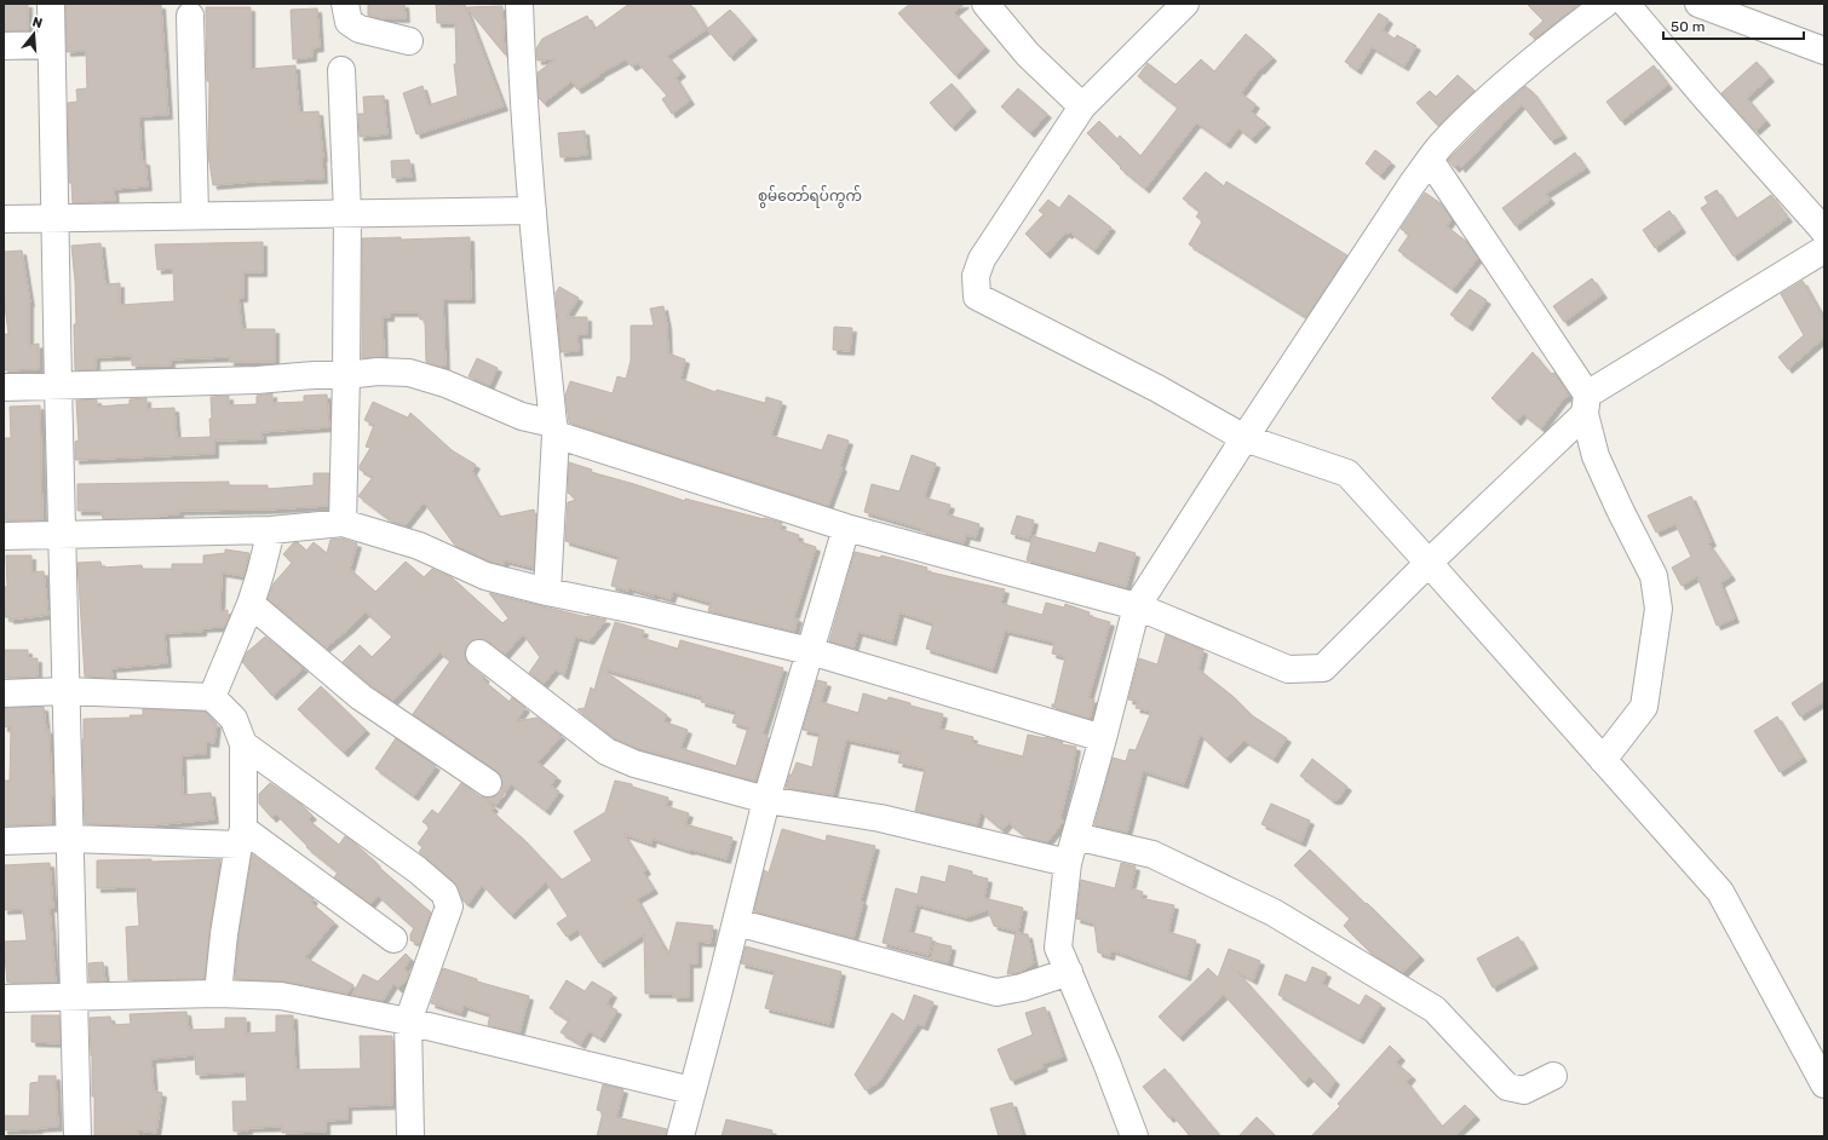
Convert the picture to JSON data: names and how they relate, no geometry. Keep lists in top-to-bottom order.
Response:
{
  "districts": ["စွမ်တော်ရပ်ကွက်"],
  "scale_bar": "50 m",
  "north": "top"
}
